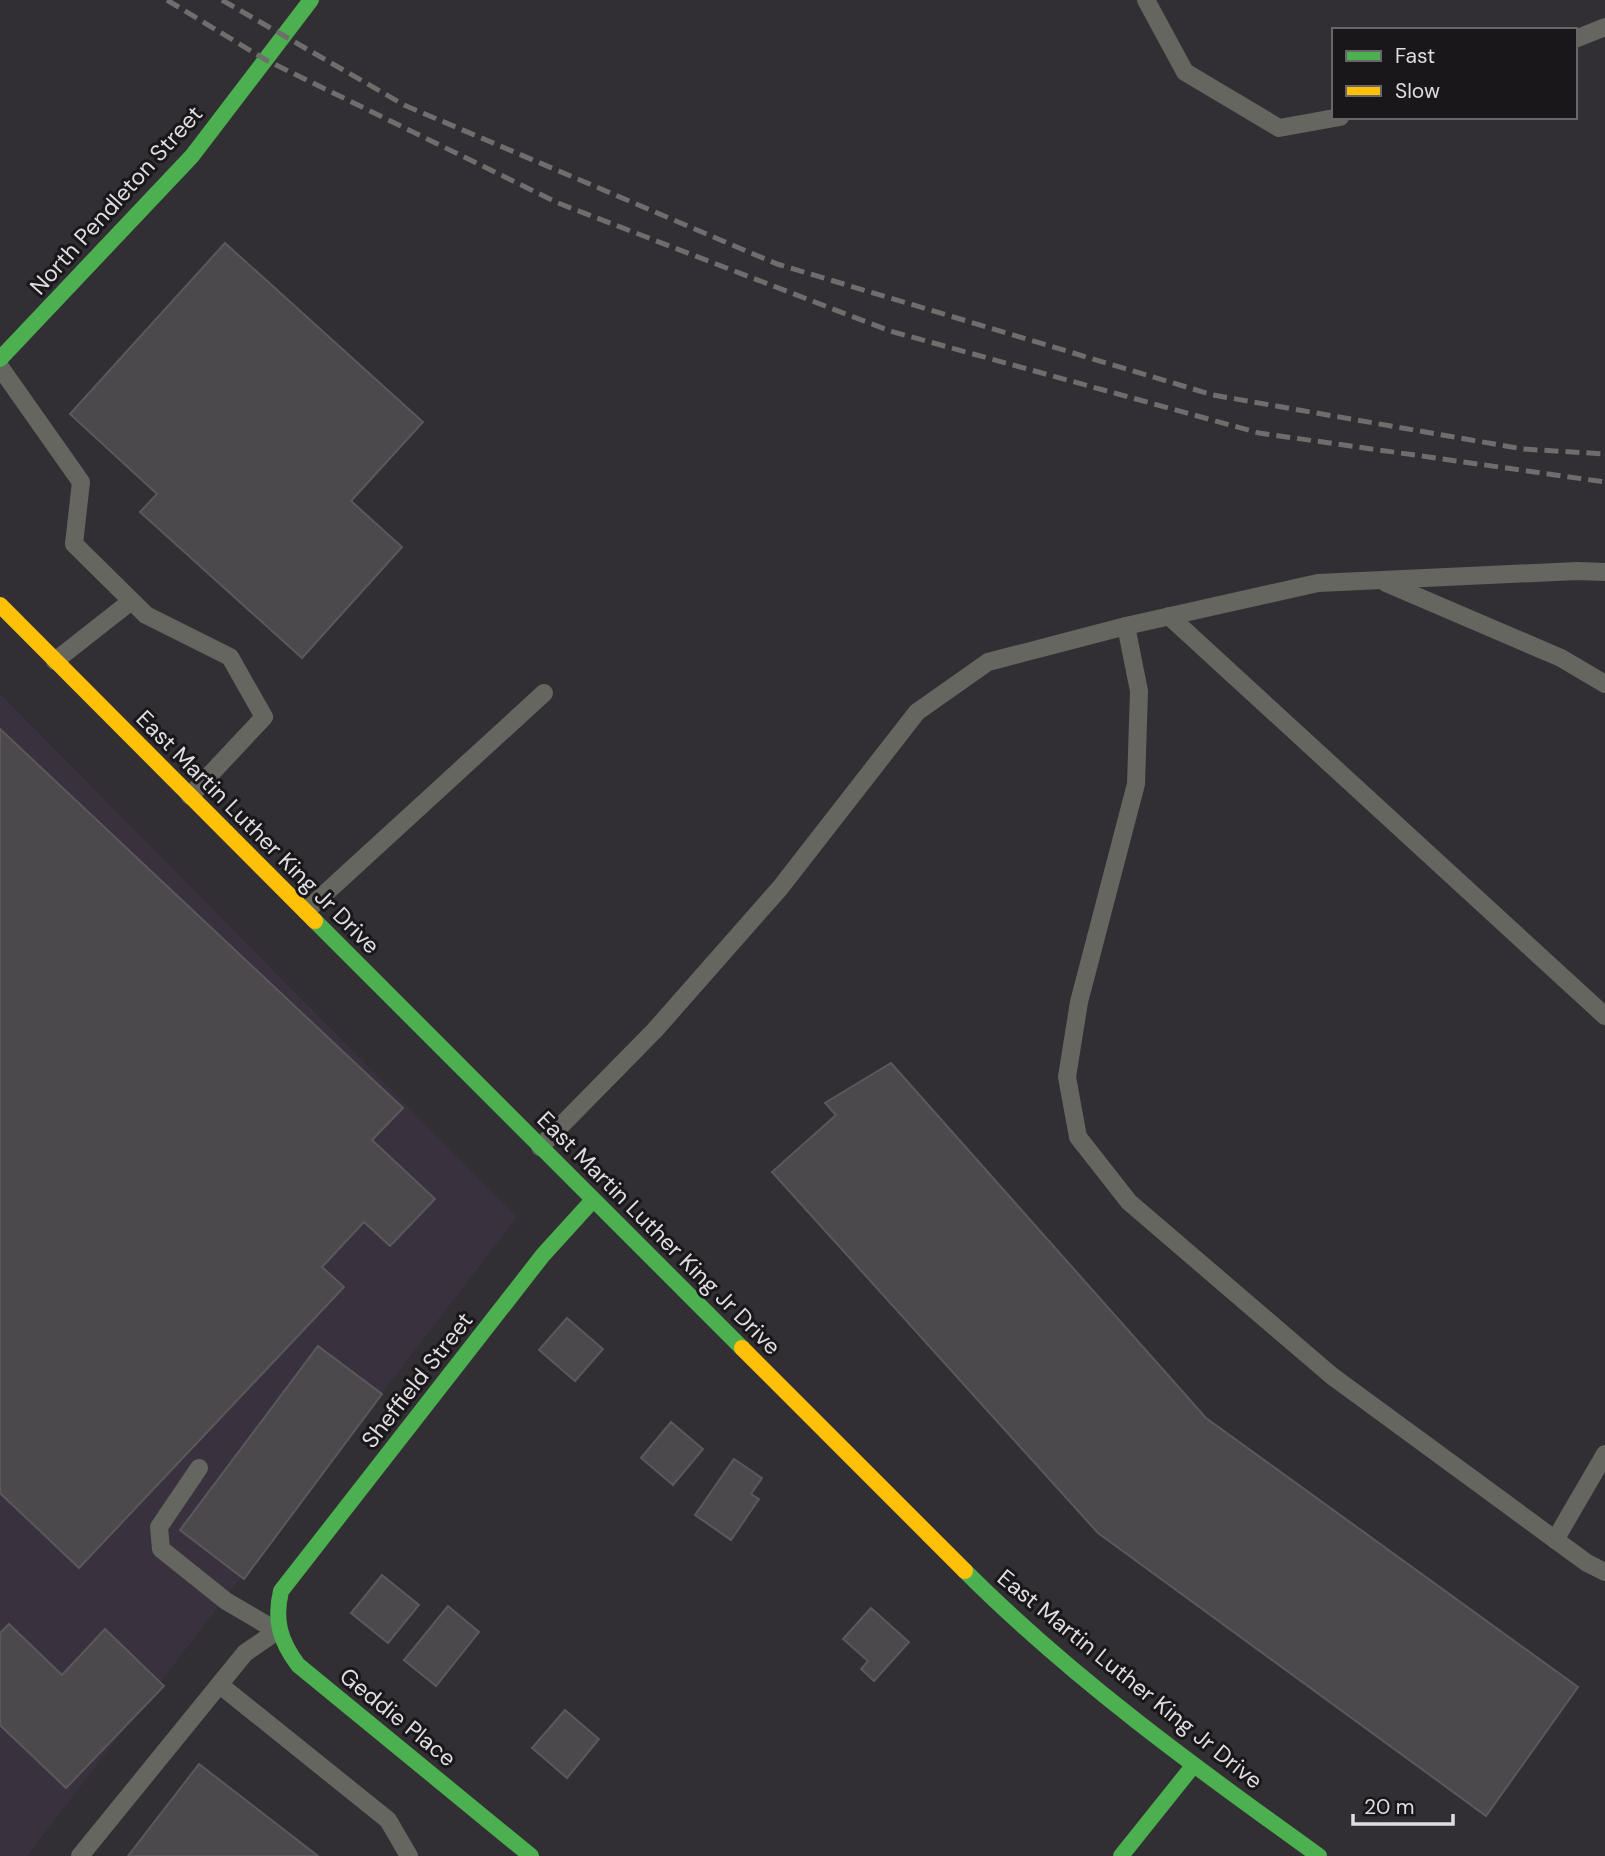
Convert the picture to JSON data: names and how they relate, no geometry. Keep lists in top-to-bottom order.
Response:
{
  "streets": {
    "main road": [
      "North Pendleton Street",
      "East Martin Luther King Jr Drive",
      "Sheffield Street",
      "Geddie Place"
    ]
  },
  "crossings": [
    ["East Martin Luther King Jr Drive", "Sheffield Street"],
    ["Sheffield Street", "Geddie Place"]
  ],
  "legend": ["Fast", "Slow"],
  "scale_bar": "20 m"
}
